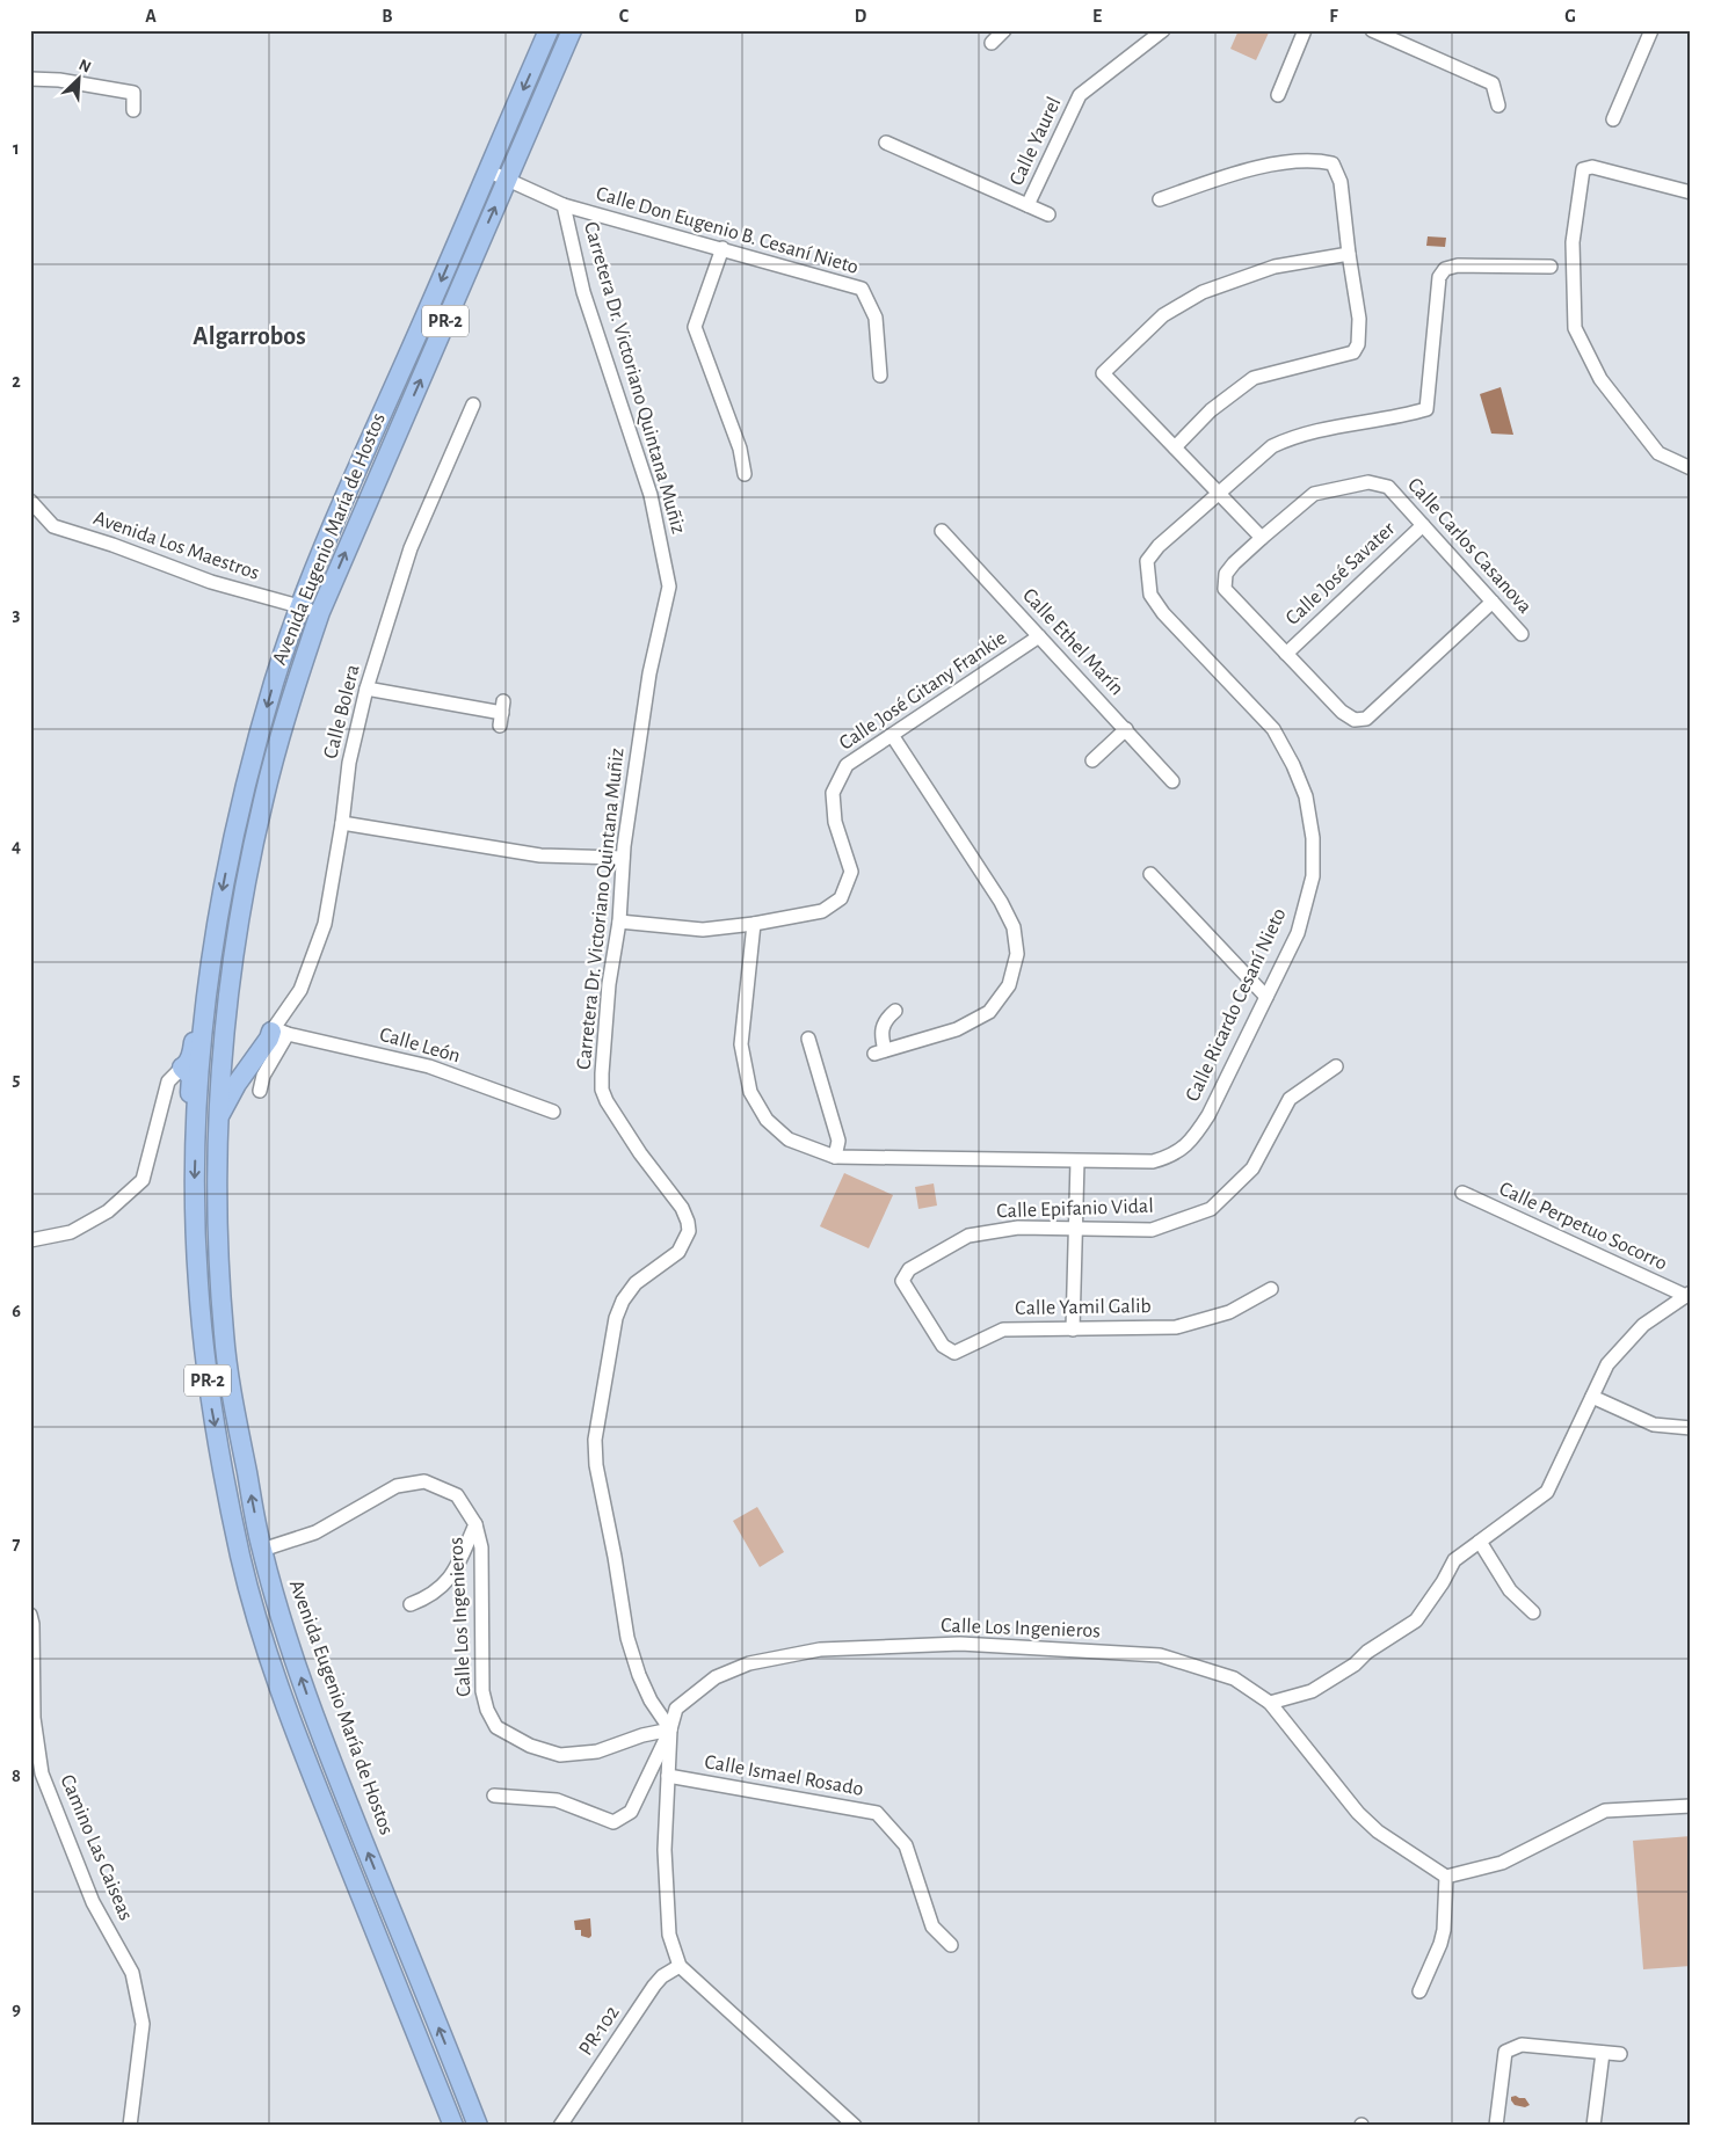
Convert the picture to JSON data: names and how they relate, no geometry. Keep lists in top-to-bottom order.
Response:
{
  "streets": {
    "highway": ["PR-2", "Avenida Eugenio María de Hostos"],
    "street": [
      "Calle Yaurel",
      "Calle Don Eugenio B. Cesaní Nieto",
      "Carretera Dr. Victoriano Quintana Muñiz",
      "Avenida Los Maestros",
      "Calle Carlos Casanova",
      "Calle José Savater",
      "Calle Ethel Marín",
      "Calle José Gitany Frankie",
      "Calle Bolera",
      "Calle Ricardo Cesaní Nieto",
      "Calle León",
      "Calle Epifanio Vidal",
      "Calle Perpetuo Socorro",
      "Calle Yamil Galib",
      "Calle Los Ingenieros",
      "Calle Ismael Rosado",
      "Camino Las Caiseas",
      "PR-102"
    ]
  },
  "crossings": [
    ["Calle Don Eugenio B. Cesaní Nieto", "Carretera Dr. Victoriano Quintana Muñiz"],
    ["Carretera Dr. Victoriano Quintana Muñiz", "Avenida Eugenio María de Hostos"],
    ["Carretera Dr. Victoriano Quintana Muñiz", "Calle José Gitany Frankie"],
    ["Carretera Dr. Victoriano Quintana Muñiz", "Calle Los Ingenieros"],
    ["Avenida Eugenio María de Hostos", "Avenida Los Maestros"],
    ["Calle Carlos Casanova", "Calle José Savater"],
    ["Calle Ethel Marín", "Calle José Gitany Frankie"],
    ["Calle José Gitany Frankie", "Calle Ricardo Cesaní Nieto"],
    ["Calle Bolera", "Calle León"],
    ["Calle Epifanio Vidal", "Calle Yamil Galib"]
  ],
  "districts": ["Algarrobos"],
  "north": "top right",
  "grid": {
    "columns": [
      "A",
      "B",
      "C",
      "D",
      "E",
      "F",
      "G"
    ],
    "rows": [
      "1",
      "2",
      "3",
      "4",
      "5",
      "6",
      "7",
      "8",
      "9"
    ]
  }
}
